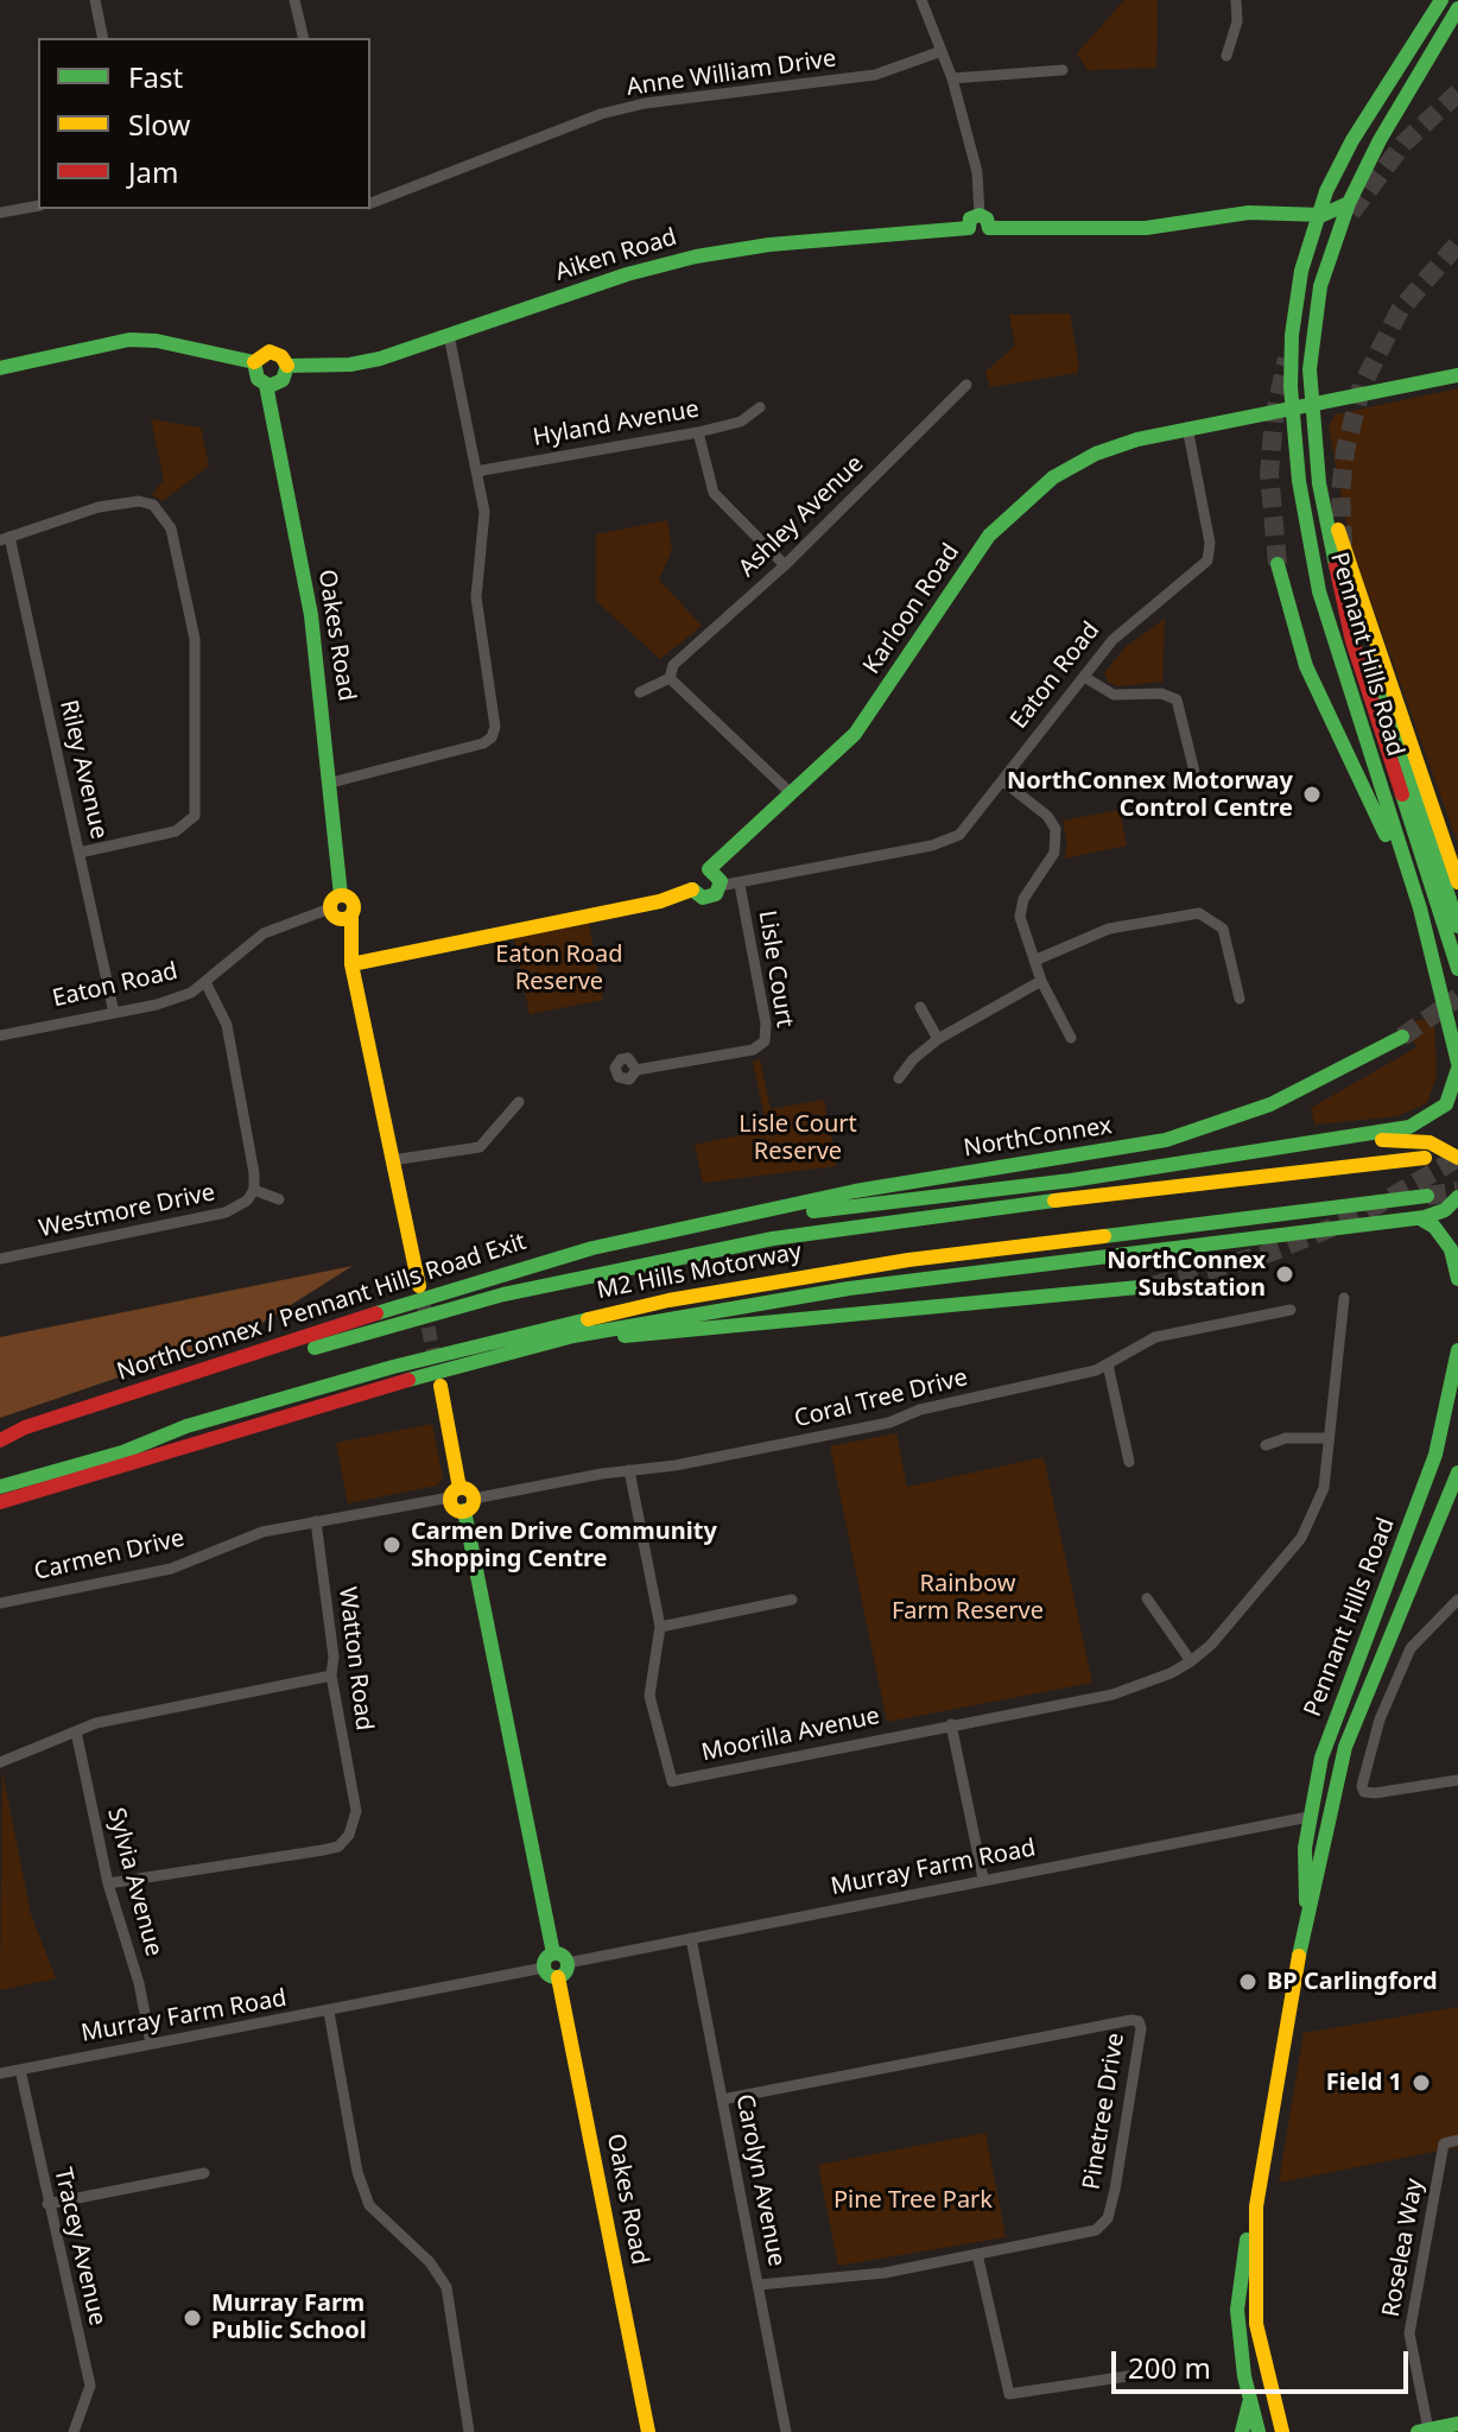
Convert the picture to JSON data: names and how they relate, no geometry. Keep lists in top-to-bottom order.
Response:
{
  "streets": {
    "main road": [
      "Aiken Road",
      "Karloon Road",
      "Oakes Road",
      "Pennant Hills Road",
      "NorthConnex",
      "M2 Hills Motorway",
      "NorthConnex / Pennant Hills Road Exit"
    ],
    "street": [
      "Anne William Drive",
      "Hyland Avenue",
      "Ashley Avenue",
      "Eaton Road",
      "Riley Avenue",
      "Lisle Court",
      "Westmore Drive",
      "Coral Tree Drive",
      "Carmen Drive",
      "Watton Road",
      "Moorilla Avenue",
      "Murray Farm Road",
      "Sylvia Avenue",
      "Pinetree Drive",
      "Carolyn Avenue",
      "Tracey Avenue",
      "Roselea Way"
    ]
  },
  "crossings": [
    ["Aiken Road", "Oakes Road"],
    ["Karloon Road", "Eaton Road"],
    ["Oakes Road", "Eaton Road"],
    ["Oakes Road", "Murray Farm Road"],
    ["Pennant Hills Road", "Murray Farm Road"],
    ["Eaton Road", "Riley Avenue"],
    ["Eaton Road", "Lisle Court"],
    ["NorthConnex", "NorthConnex / Pennant Hills Road Exit"],
    ["M2 Hills Motorway", "NorthConnex / Pennant Hills Road Exit"],
    ["Coral Tree Drive", "Moorilla Avenue"],
    ["Carmen Drive", "Watton Road"],
    ["Watton Road", "Sylvia Avenue"],
    ["Murray Farm Road", "Sylvia Avenue"],
    ["Murray Farm Road", "Carolyn Avenue"],
    ["Murray Farm Road", "Tracey Avenue"],
    ["Pinetree Drive", "Carolyn Avenue"]
  ],
  "parks": [
    "Eaton Road Reserve",
    "Lisle Court Reserve",
    "Rainbow Farm Reserve",
    "Pine Tree Park"
  ],
  "places": [
    "NorthConnex Motorway Control Centre",
    "NorthConnex Substation",
    "Carmen Drive Community Shopping Centre",
    "BP Carlingford",
    "Field 1",
    "Murray Farm Public School"
  ],
  "legend": ["Fast", "Slow", "Jam"],
  "scale_bar": "200 m"
}
